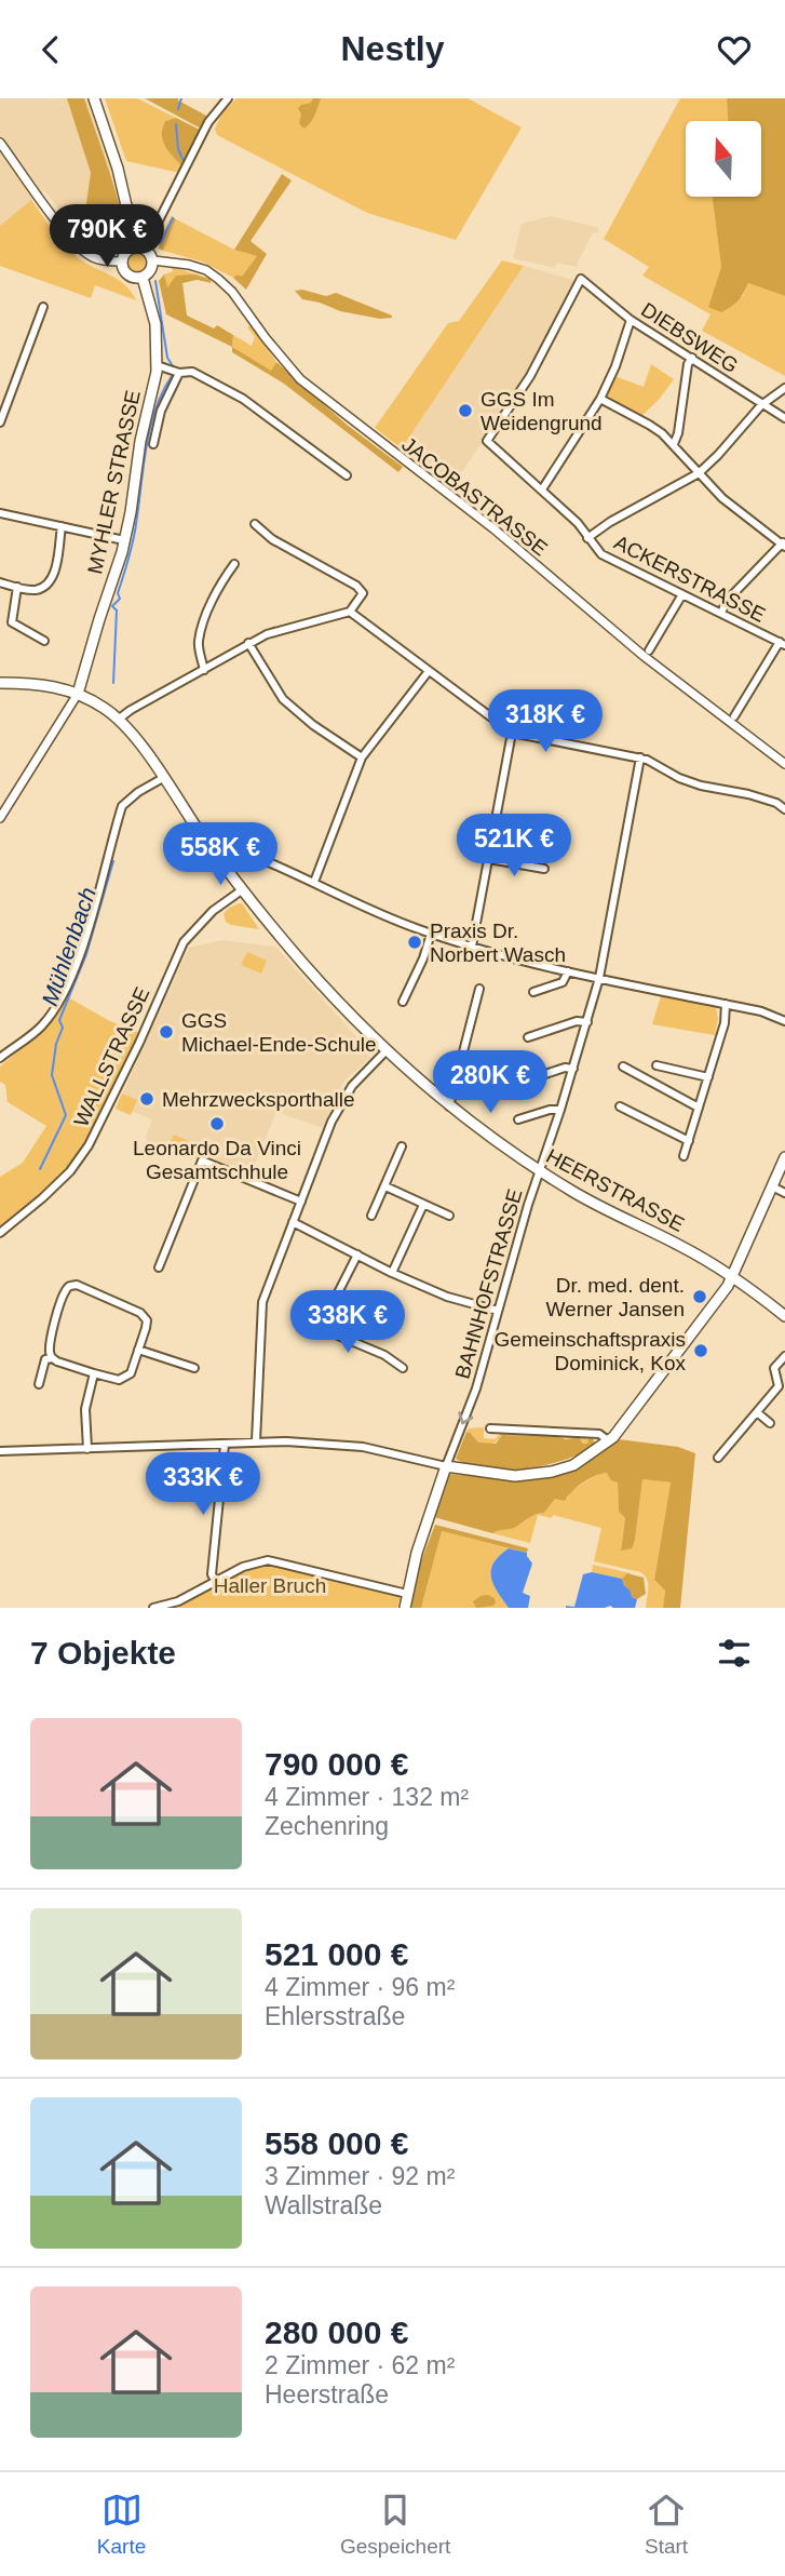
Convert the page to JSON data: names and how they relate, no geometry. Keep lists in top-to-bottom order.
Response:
{
  "streets": {
    "main road": ["MYHLER STRASSE", "HEERSTRASSE"],
    "street": [
      "DIEBSWEG",
      "JACOBASTRASSE",
      "ACKERSTRASSE",
      "WALLSTRASSE",
      "BAHNHOFSTRASSE"
    ]
  },
  "crossings": [
    ["DIEBSWEG", "ACKERSTRASSE"],
    ["MYHLER STRASSE", "JACOBASTRASSE"],
    ["MYHLER STRASSE", "HEERSTRASSE"],
    ["WALLSTRASSE", "HEERSTRASSE"],
    ["HEERSTRASSE", "BAHNHOFSTRASSE"]
  ],
  "water": ["Mühlenbach"],
  "parks": ["Haller Bruch"],
  "places": [
    "GGS Im Weidengrund",
    "Praxis Dr. Norbert Wasch",
    "GGS Michael-Ende-Schule",
    "Mehrzwecksporthalle",
    "Leonardo Da Vinci Gesamtschhule",
    "Dr. med. dent. Werner Jansen",
    "Gemeinschaftspraxis Dominick, Kox"
  ],
  "north": "top",
  "page": {
    "header": "Nestly",
    "price": [
      "790K €",
      "318K €",
      "521K €",
      "558K €",
      "280K €",
      "338K €",
      "333K €"
    ],
    "heading": "7 Objekte",
    "list": [
      {
        "name": "790 000 €",
        "note": "4 Zimmer · 132 m² · Zechenring"
      },
      {
        "name": "521 000 €",
        "note": "4 Zimmer · 96 m² · Ehlersstraße"
      },
      {
        "name": "558 000 €",
        "note": "3 Zimmer · 92 m² · Wallstraße"
      },
      {
        "name": "280 000 €",
        "note": "2 Zimmer · 62 m² · Heerstraße"
      }
    ],
    "tabs": ["Karte", "Gespeichert", "Start"]
  }
}
